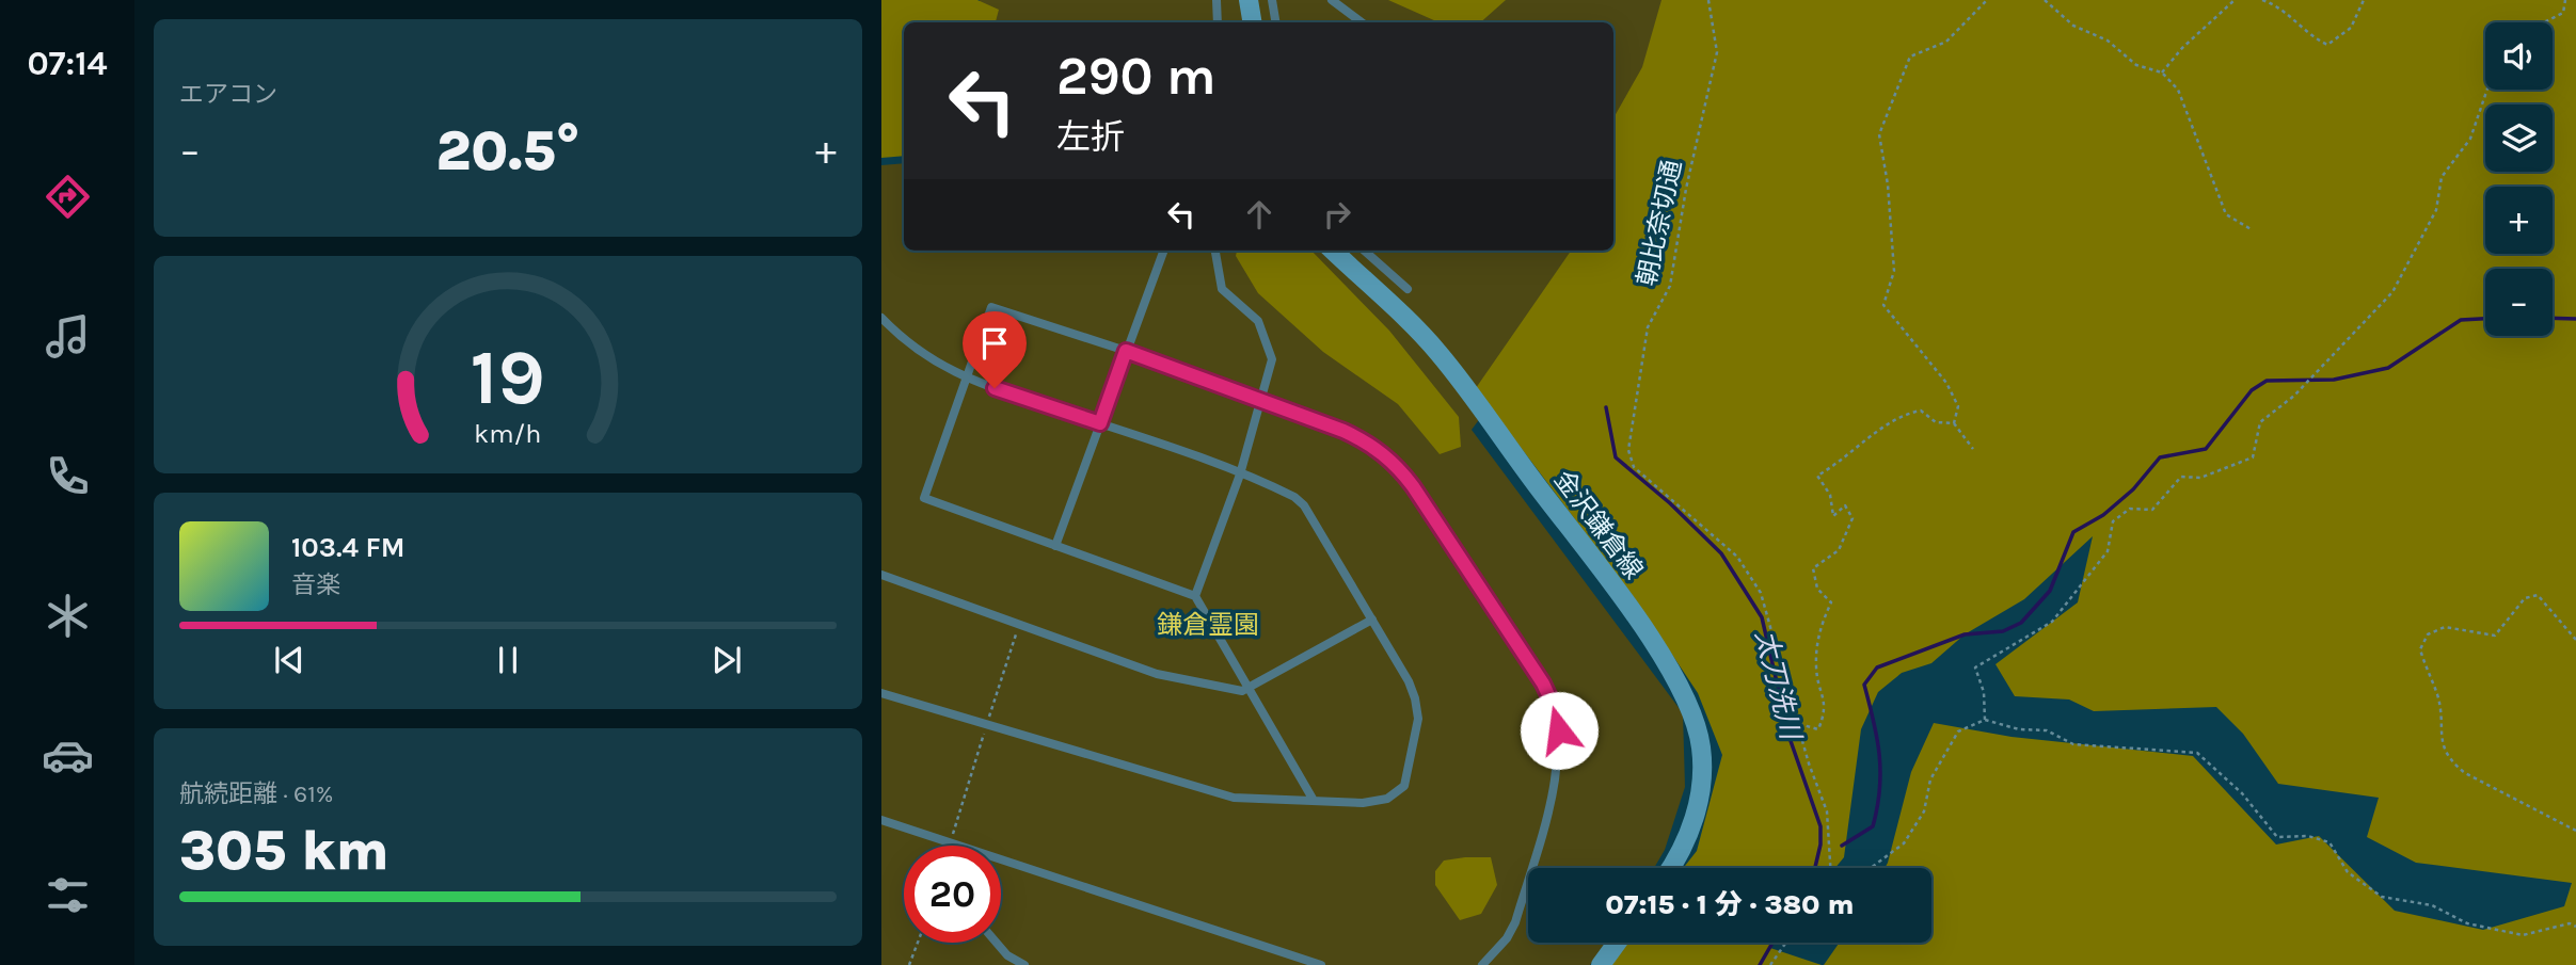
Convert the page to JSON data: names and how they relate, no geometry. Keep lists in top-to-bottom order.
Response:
{
  "streets": {
    "main road": ["金沢鎌倉線"],
    "path": ["朝比奈切通"]
  },
  "water": ["太刀洗川"],
  "parks": ["鎌倉霊園"],
  "page": {
    "tabs": "07:14",
    "tile": [
      "エアコン",
      ["航続距離 · 61%", "305 km"]
    ],
    "map_buttons": ["+", "−"],
    "turn": ["290 m", "左折"],
    "heat": ["−", "20.5°", "+"],
    "song": ["103.4 FM", "音楽"],
    "limit": "20",
    "trip": "07:15 · 1 分 · 380 m",
    "gauge": ["19", "km/h"]
  }
}
